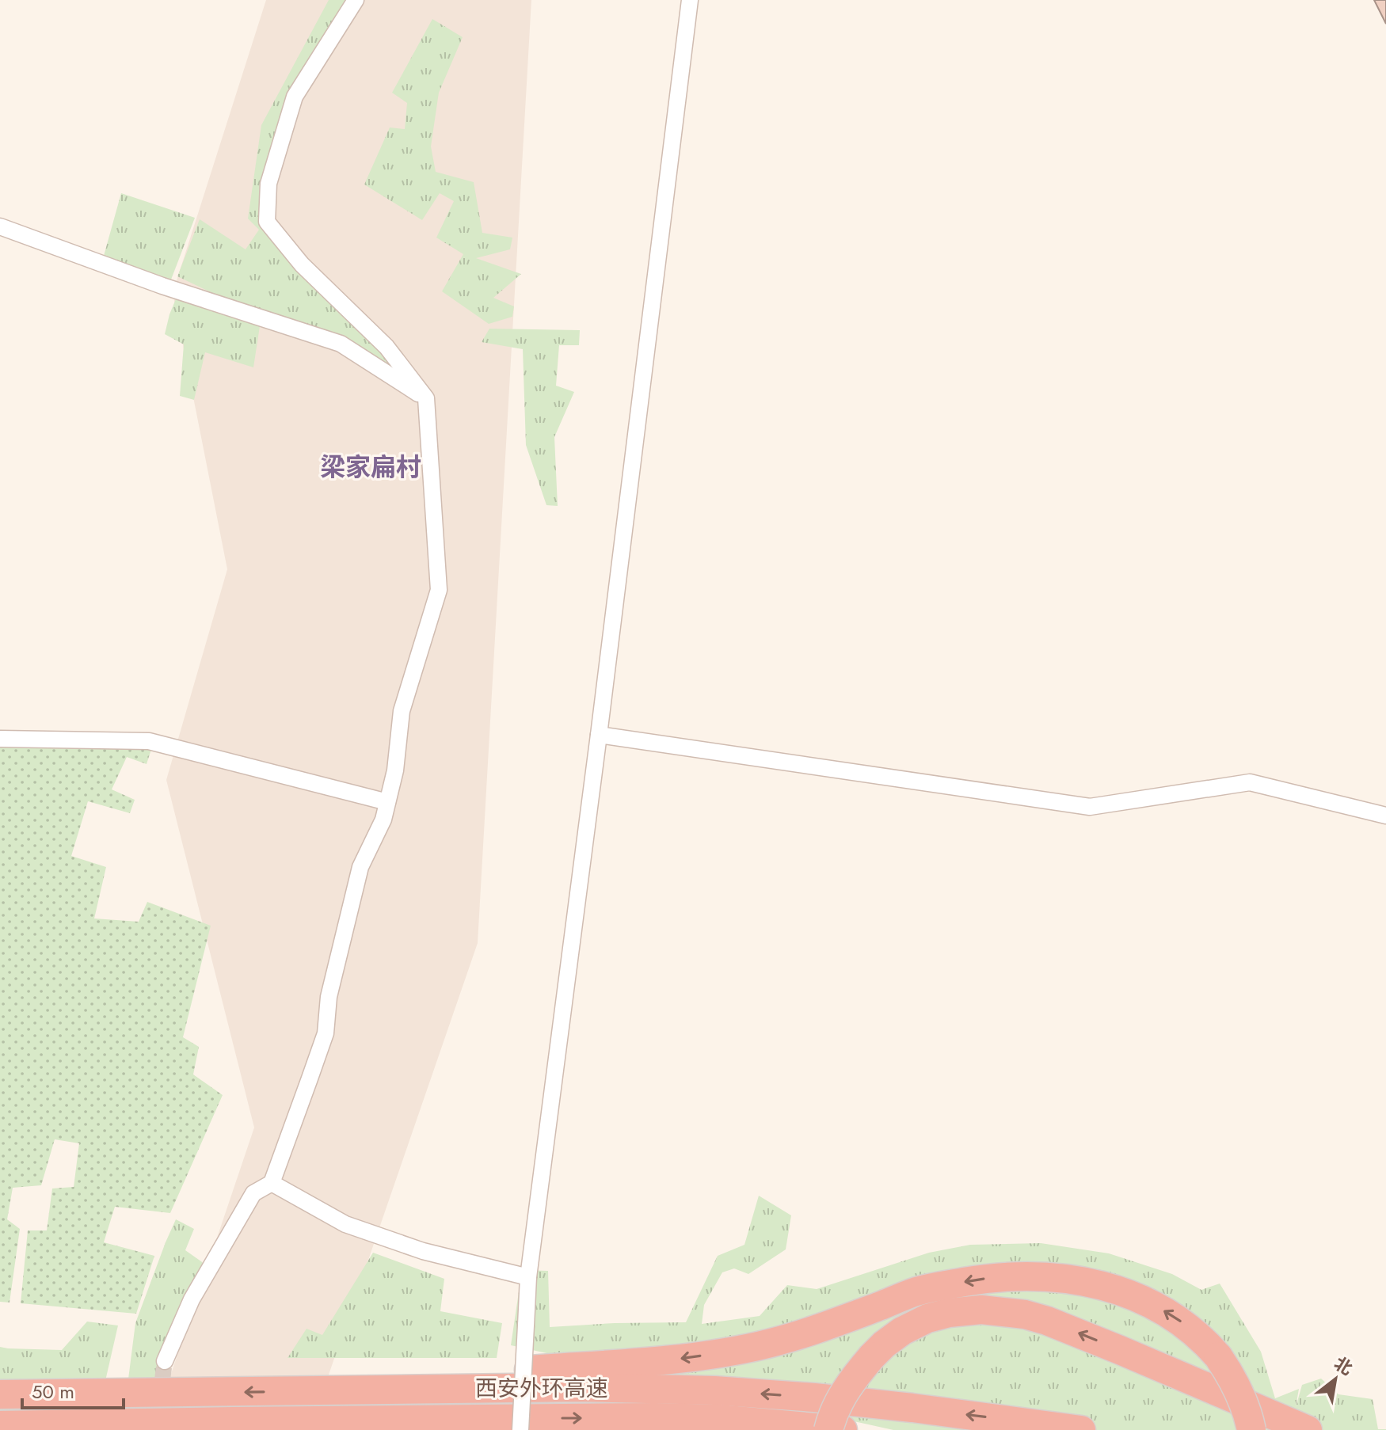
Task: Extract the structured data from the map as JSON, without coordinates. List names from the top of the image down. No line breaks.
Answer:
{"streets":{"highway":["西安外环高速"]},"districts":["梁家扁村"],"scale_bar":"50 m","north":"top right"}
